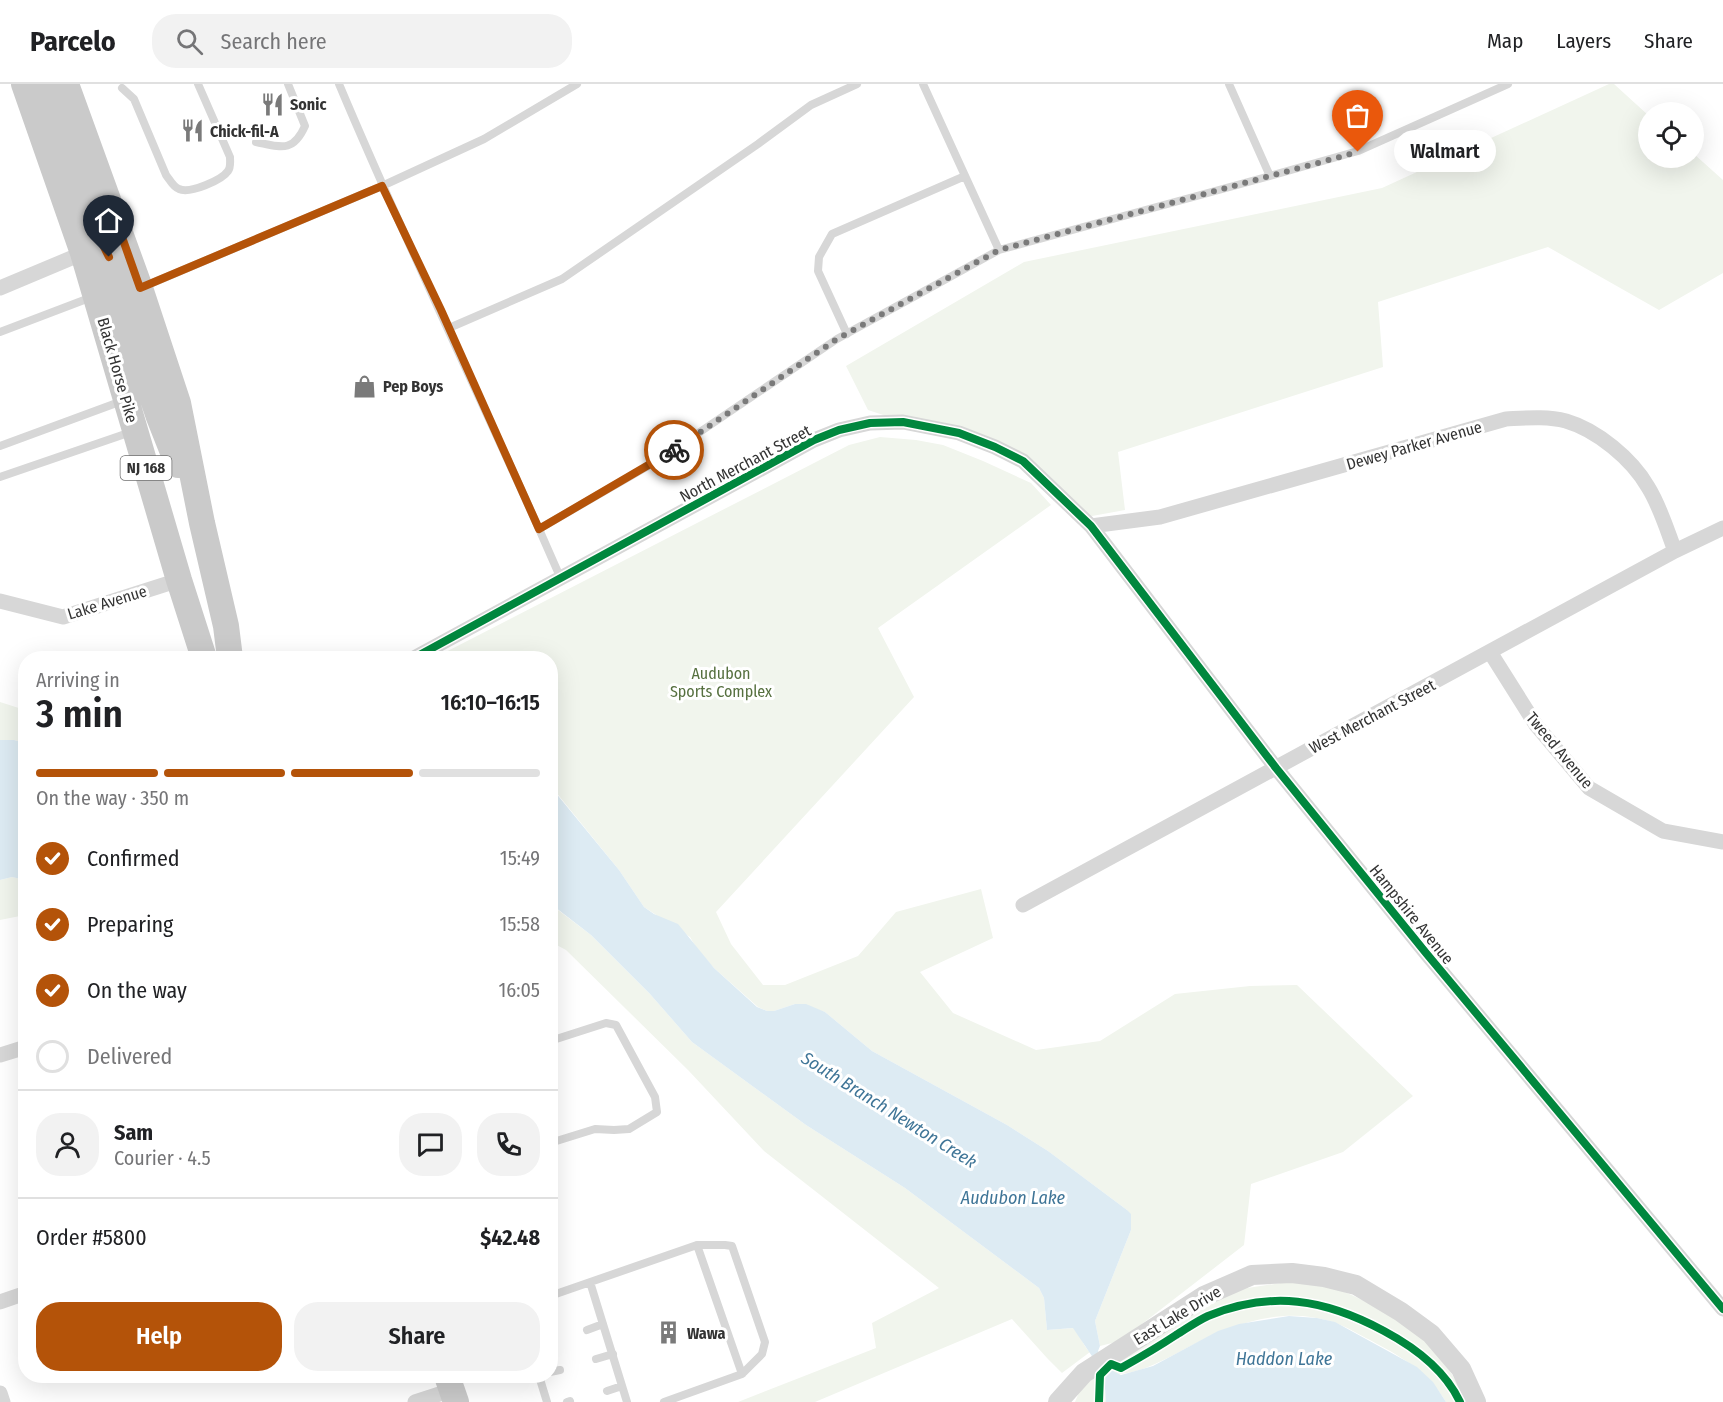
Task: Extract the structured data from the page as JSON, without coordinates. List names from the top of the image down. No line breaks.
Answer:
{"streets":{"main road":["Black Horse Pike","NJ 168"],"street":["Dewey Parker Avenue","North Merchant Street","Lake Avenue","West Merchant Street","Tweed Avenue","Hampshire Avenue","East Lake Drive"]},"crossings":[["Black Horse Pike","Lake Avenue"],["Dewey Parker Avenue","North Merchant Street"],["Dewey Parker Avenue","West Merchant Street"],["Dewey Parker Avenue","Hampshire Avenue"],["North Merchant Street","Hampshire Avenue"],["West Merchant Street","Tweed Avenue"],["West Merchant Street","Hampshire Avenue"]],"water":["South Branch Newton Creek","Audubon Lake","Haddon Lake"],"parks":["Audubon Sports Complex"],"places":{"restaurant":["Sonic","Chick-fil-A"],"other":["Walmart"],"shop":["Pep Boys"],"building":["Wawa"]},"page":{"header":"Parcelo","search":"Search here","nav":["Map","Layers","Share"],"bubble":"Walmart","heading":["3 min","Arriving in","16:10–16:15"],"panel":["Sam","Courier · 4.5","Order #5800","$42.48"],"bar":"On the way · 350 m","list":[["Confirmed","15:49"],["Preparing","15:58"],["On the way","16:05"],"Delivered"],"buttons":["Help","Share"]}}
